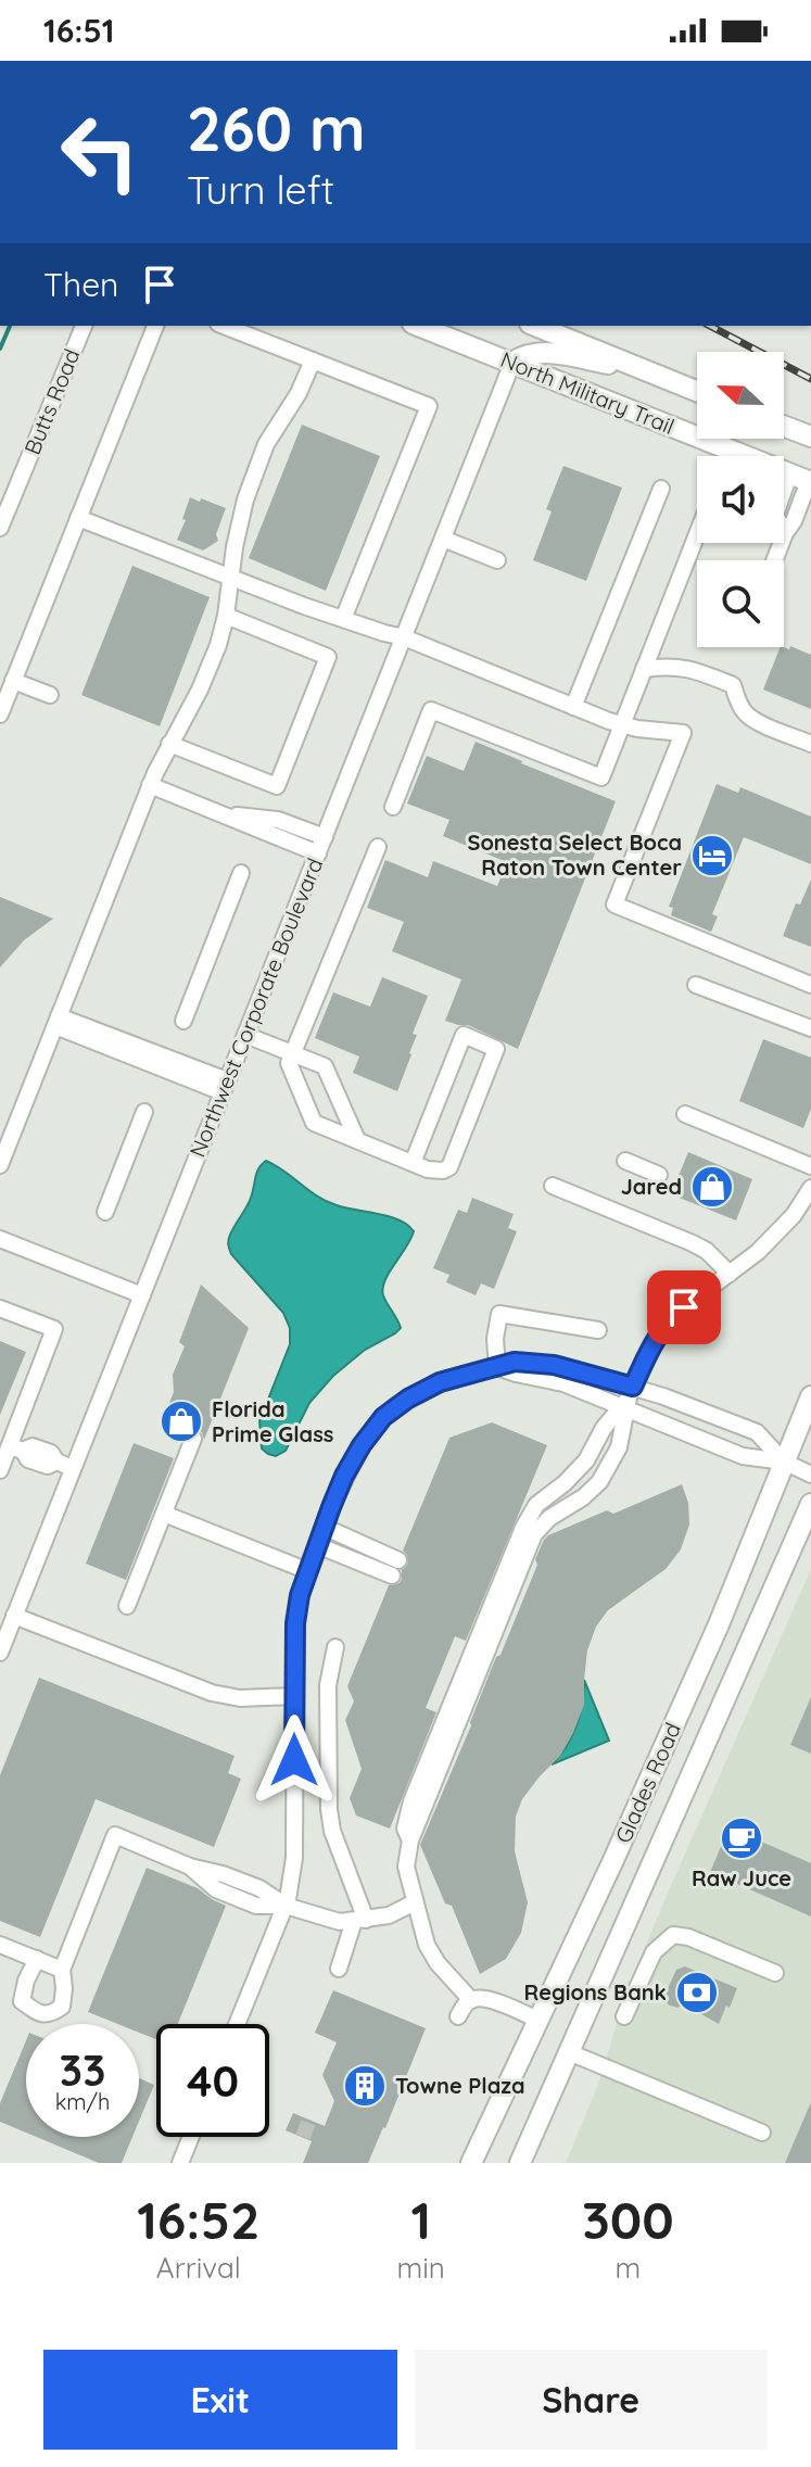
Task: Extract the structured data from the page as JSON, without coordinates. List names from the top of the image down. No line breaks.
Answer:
{"streets":{"main road":["North Military Trail","Glades Road"],"street":["Butts Road","Northwest Corporate Boulevard"]},"crossings":[["North Military Trail","Northwest Corporate Boulevard"]],"places":{"hotel":["Sonesta Select Boca Raton Town Center"],"shop":["Jared","Florida Prime Glass"],"cafe":["Raw Juce"],"bank":["Regions Bank"],"building":["Towne Plaza"]},"north":"left","page":{"status":"16:51","turn":["260 m","Turn left"],"then":"Then","speed":"33 km/h","limit":"40","eta":["16:52","Arrival","1","min","300","m"],"buttons":["Exit","Share"]}}
